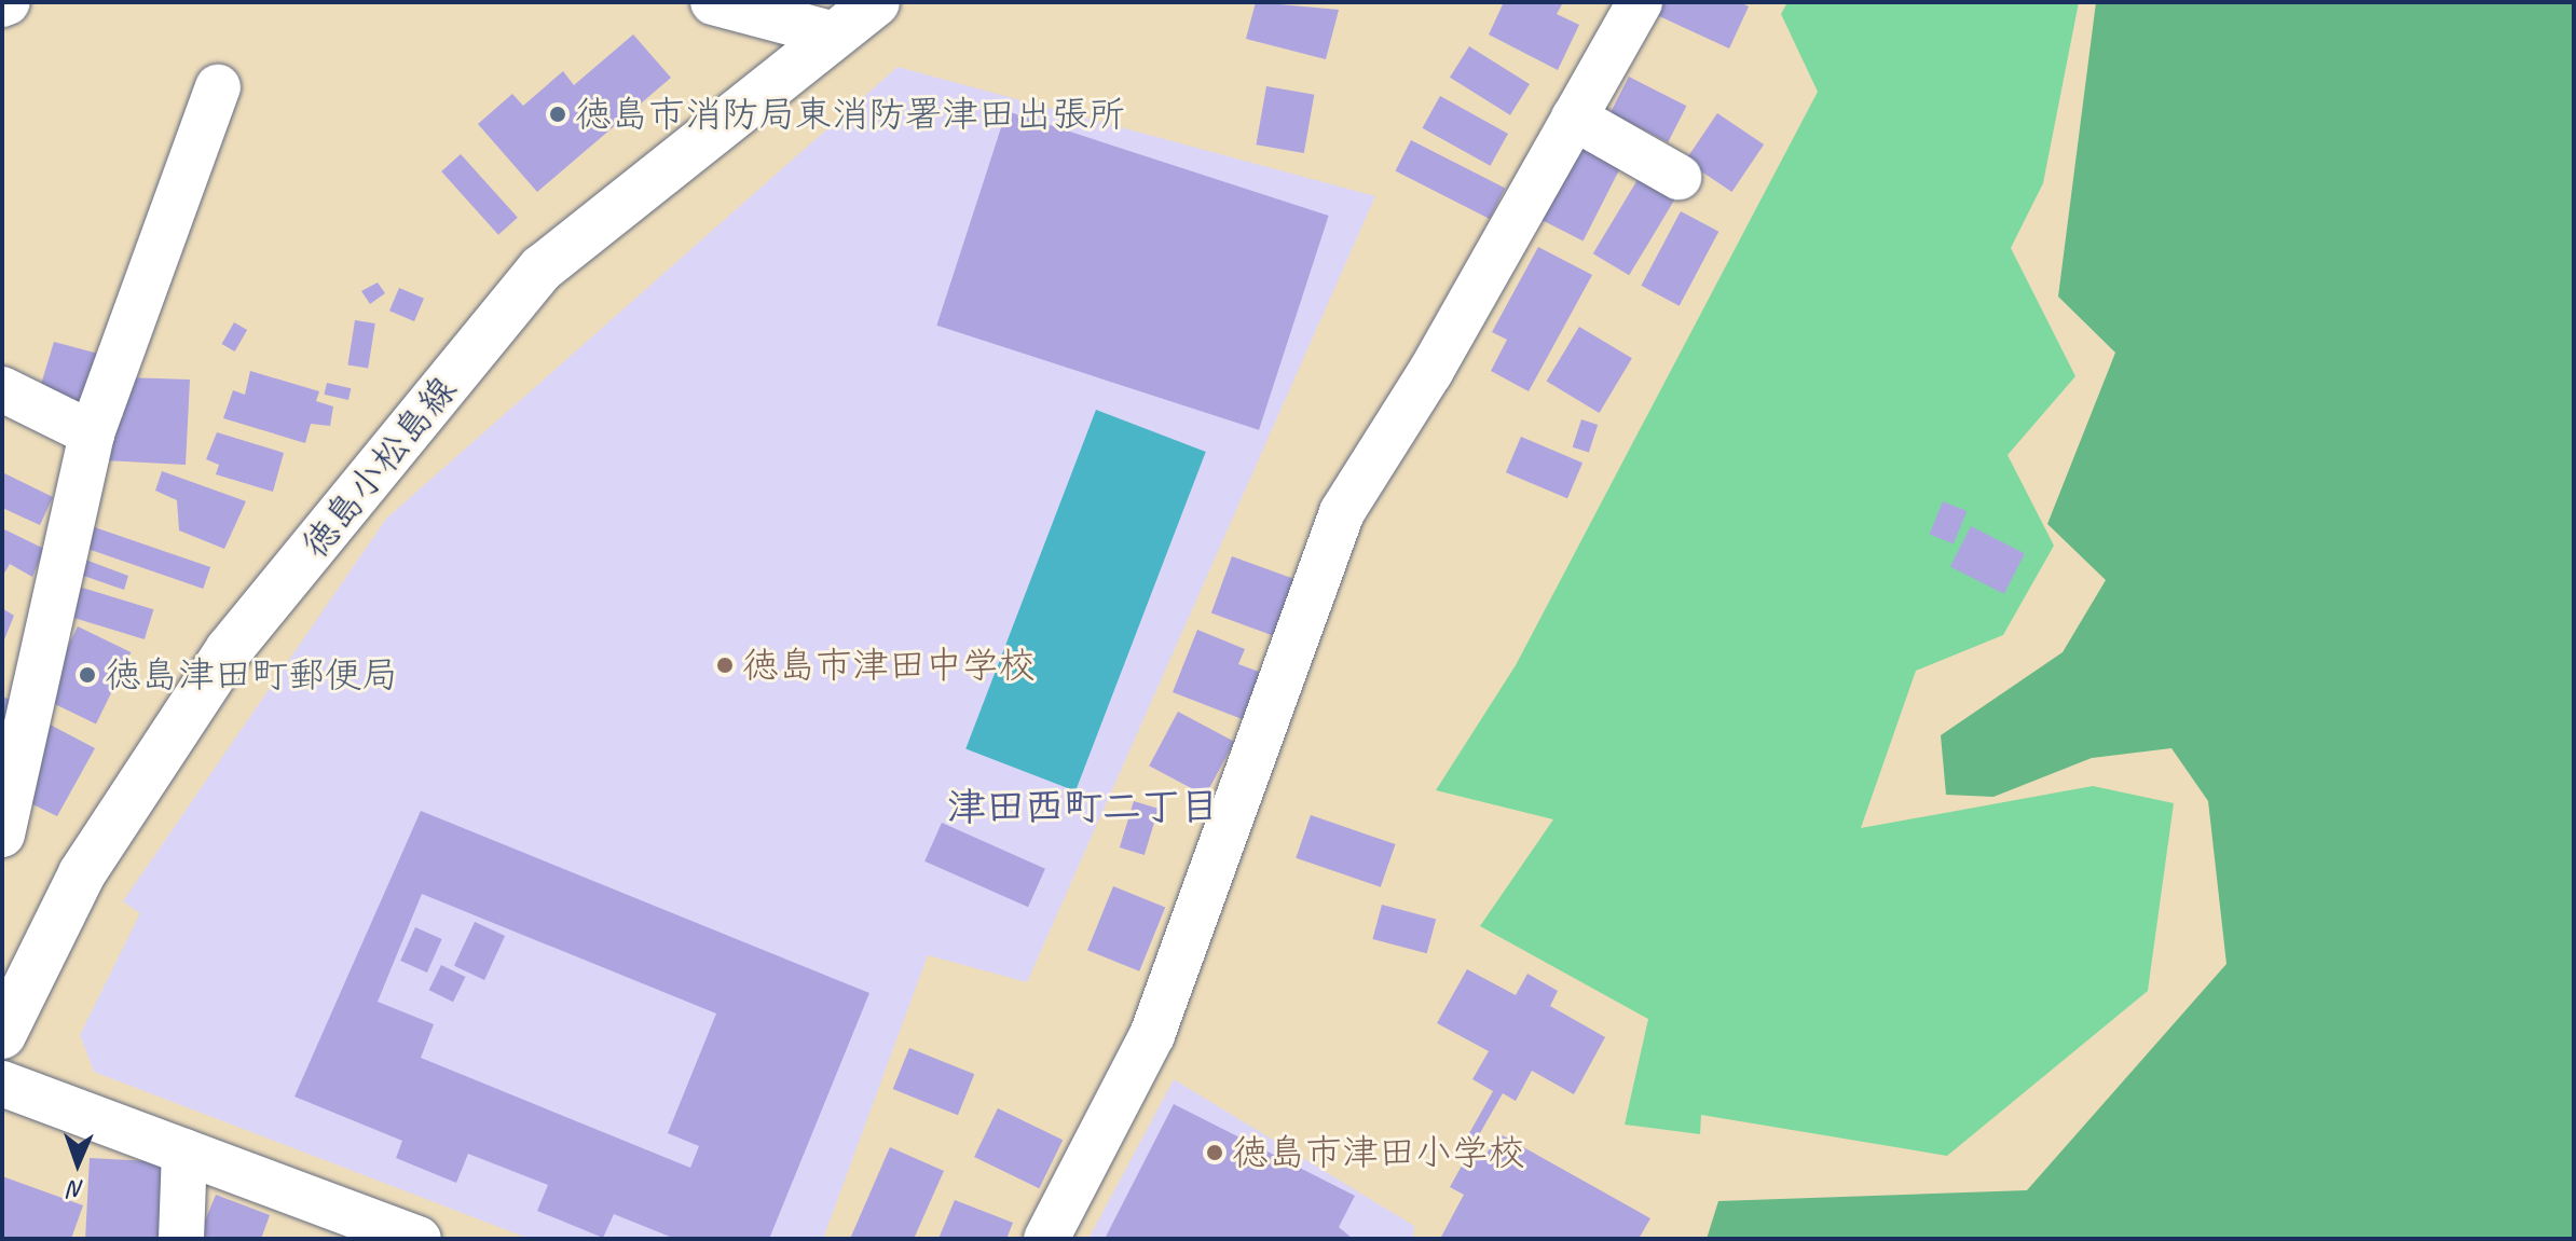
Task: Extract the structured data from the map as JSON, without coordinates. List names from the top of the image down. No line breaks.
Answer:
{"streets":{"main road":["徳島小松島線"]},"districts":["津田西町二丁目"],"places":["徳島市消防局東消防署津田出張所","徳島市津田中学校","徳島津田町郵便局","徳島市津田小学校"],"north":"bottom"}
